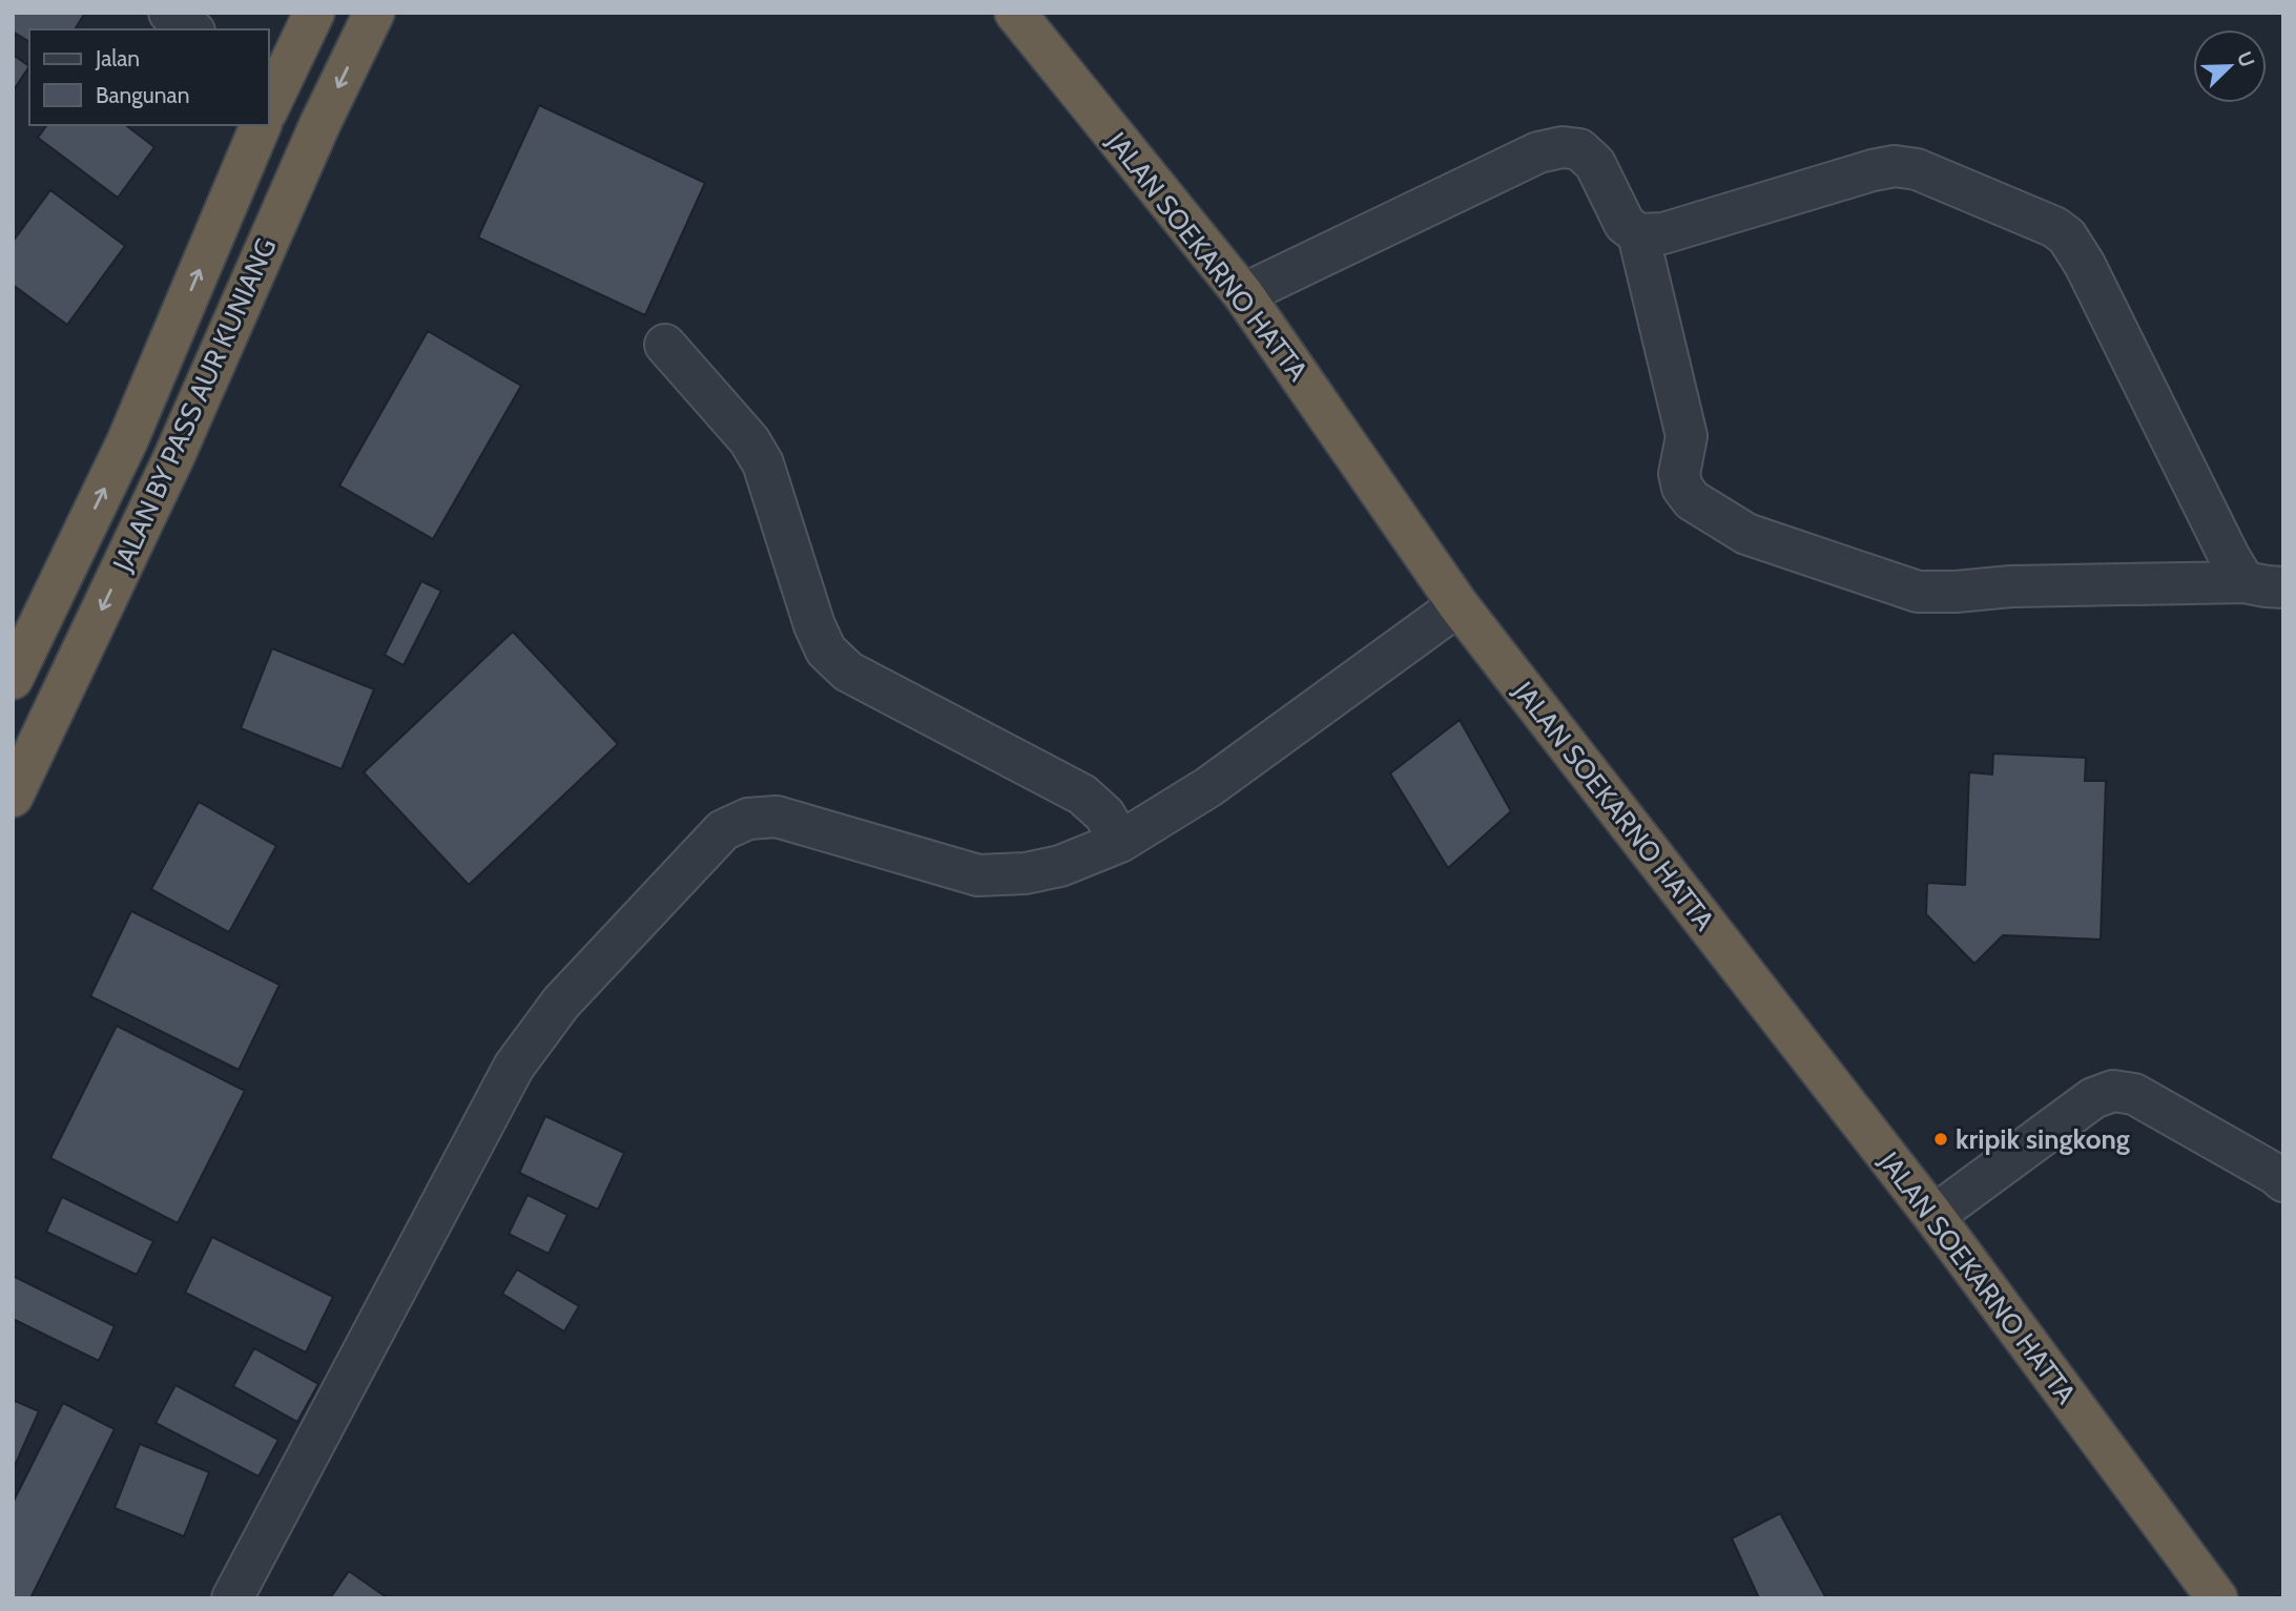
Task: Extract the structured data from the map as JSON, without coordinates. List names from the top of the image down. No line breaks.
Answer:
{"streets":{"highway":["JALAN SOEKARNO HATTA","JALAN BY PASS AUR KUNIANG"]},"places":["kripik singkong"],"legend":["Jalan","Bangunan"],"north":"top right"}
